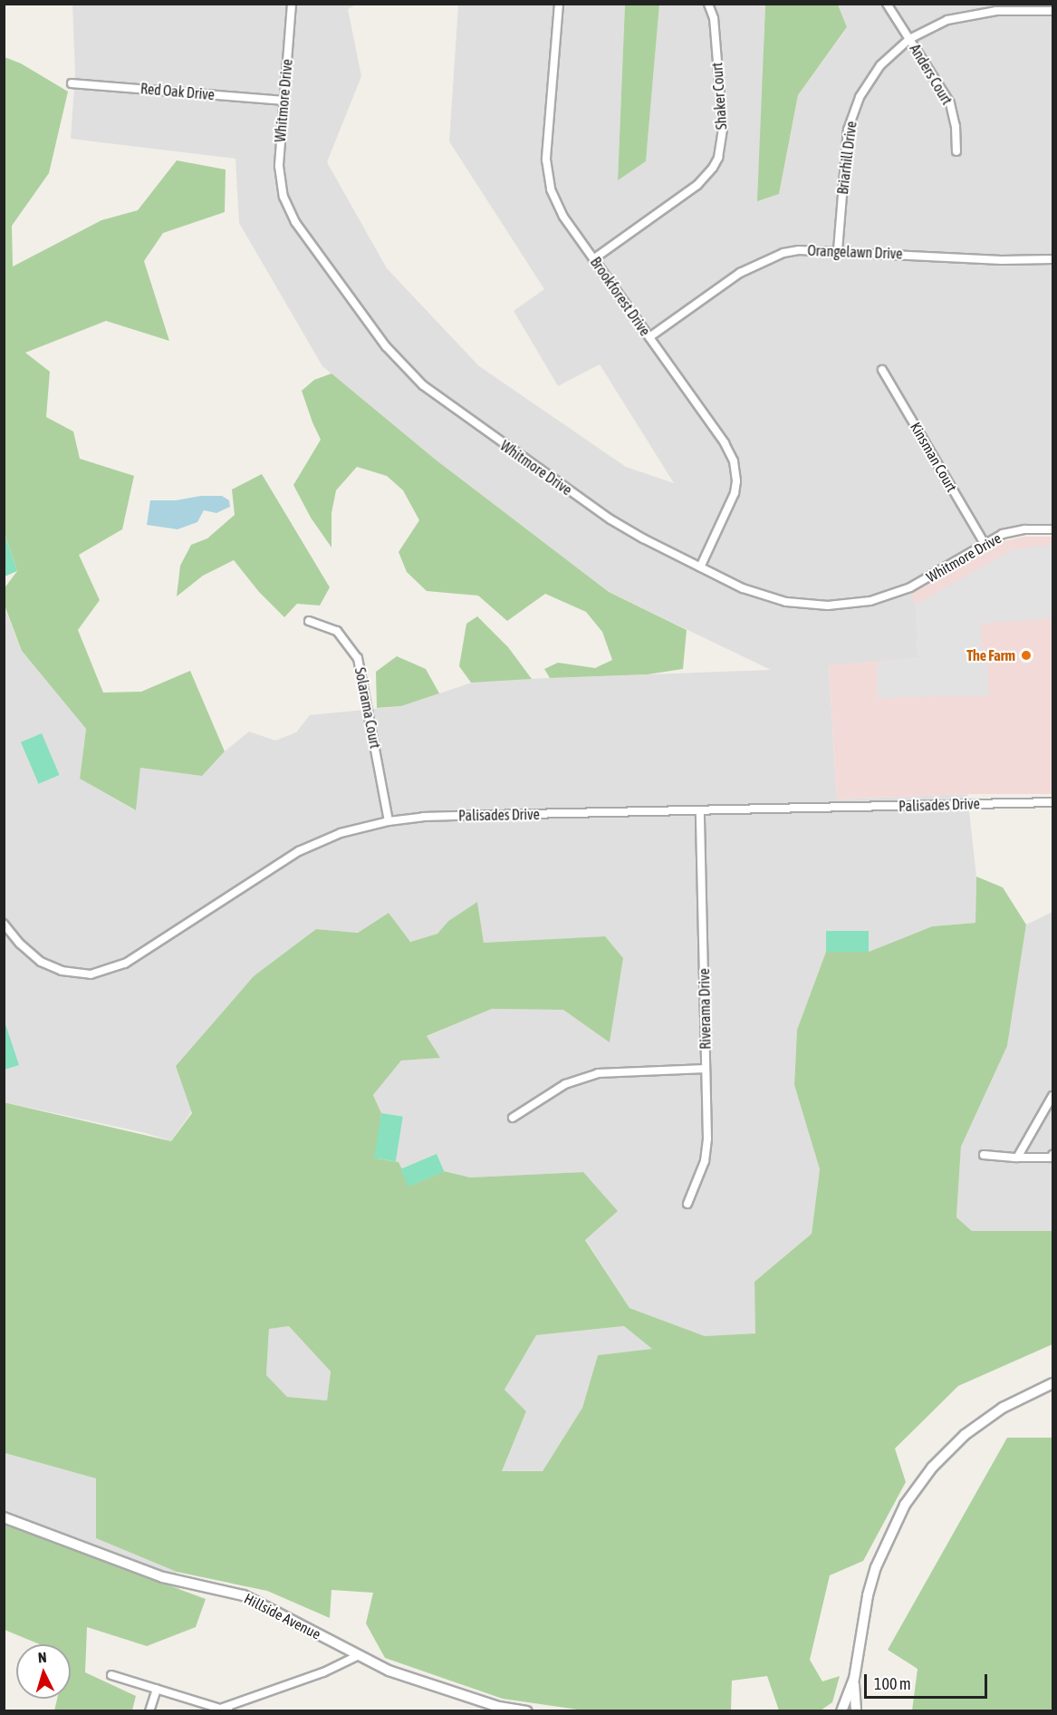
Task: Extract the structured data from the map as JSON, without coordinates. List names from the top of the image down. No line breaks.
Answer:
{"streets":{"street":["Anders Court","Red Oak Drive","Shaker Court","Whitmore Drive","Briarhill Drive","Orangelawn Drive","Brookforest Drive","Kinsman Court","Solarama Court","Palisades Drive","Riverama Drive","Hillside Avenue"]},"crossings":[["Anders Court","Briarhill Drive"],["Red Oak Drive","Whitmore Drive"],["Shaker Court","Brookforest Drive"],["Whitmore Drive","Brookforest Drive"],["Whitmore Drive","Kinsman Court"],["Briarhill Drive","Orangelawn Drive"],["Orangelawn Drive","Brookforest Drive"],["Solarama Court","Palisades Drive"],["Palisades Drive","Riverama Drive"]],"places":["The Farm"],"scale_bar":"100 m","north":"top"}
